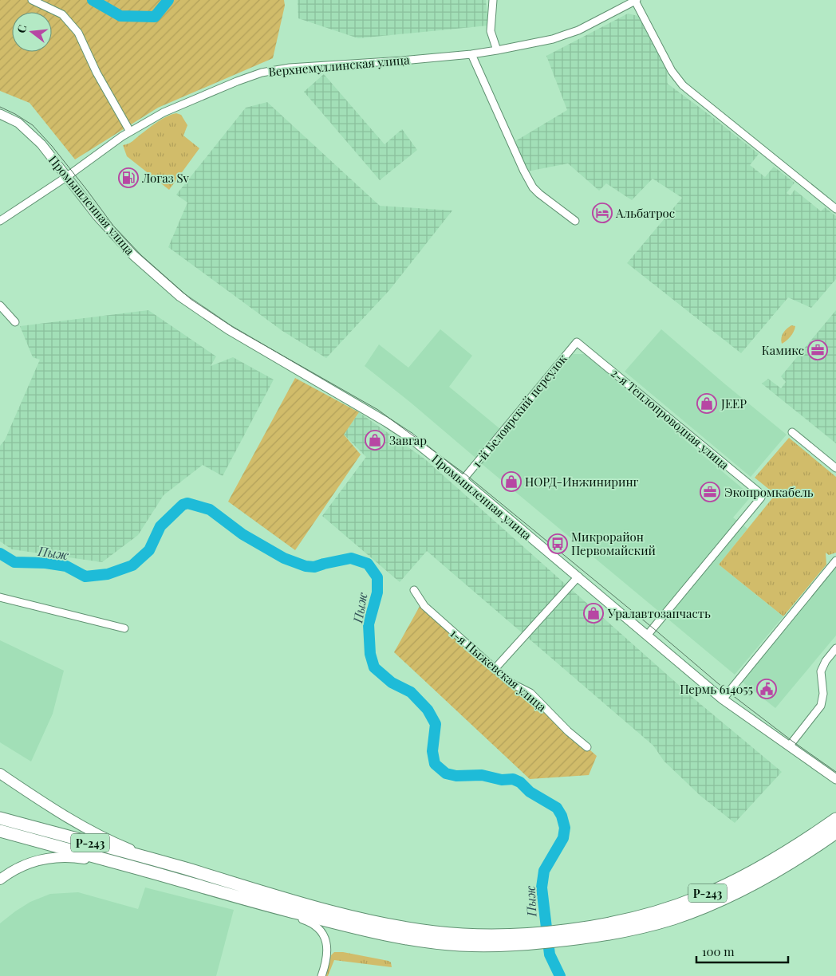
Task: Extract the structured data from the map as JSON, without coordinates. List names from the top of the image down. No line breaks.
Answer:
{"streets":{"highway":["Р-243"],"street":["Верхнемуллинская улица","Промышленная улица","1-й Белоярский переулок","2-я Теплопроводная улица","1-я Пыжевская улица"]},"crossings":[["Верхнемуллинская улица","Промышленная улица"],["Промышленная улица","1-й Белоярский переулок"],["Промышленная улица","2-я Теплопроводная улица"],["1-й Белоярский переулок","2-я Теплопроводная улица"]],"water":["Пыж"],"places":{"fuel station":["Логаз Sv"],"hotel":["Альбатрос"],"office":["Камикс","Экопромкабель"],"shop":["JEEP","Завгар","НОРД-Инжиниринг","Уралавтозапчасть"],"bus stop":["Микрорайон Первомайский"],"public building":["Пермь 614055"]},"scale_bar":"100 m","north":"left"}
